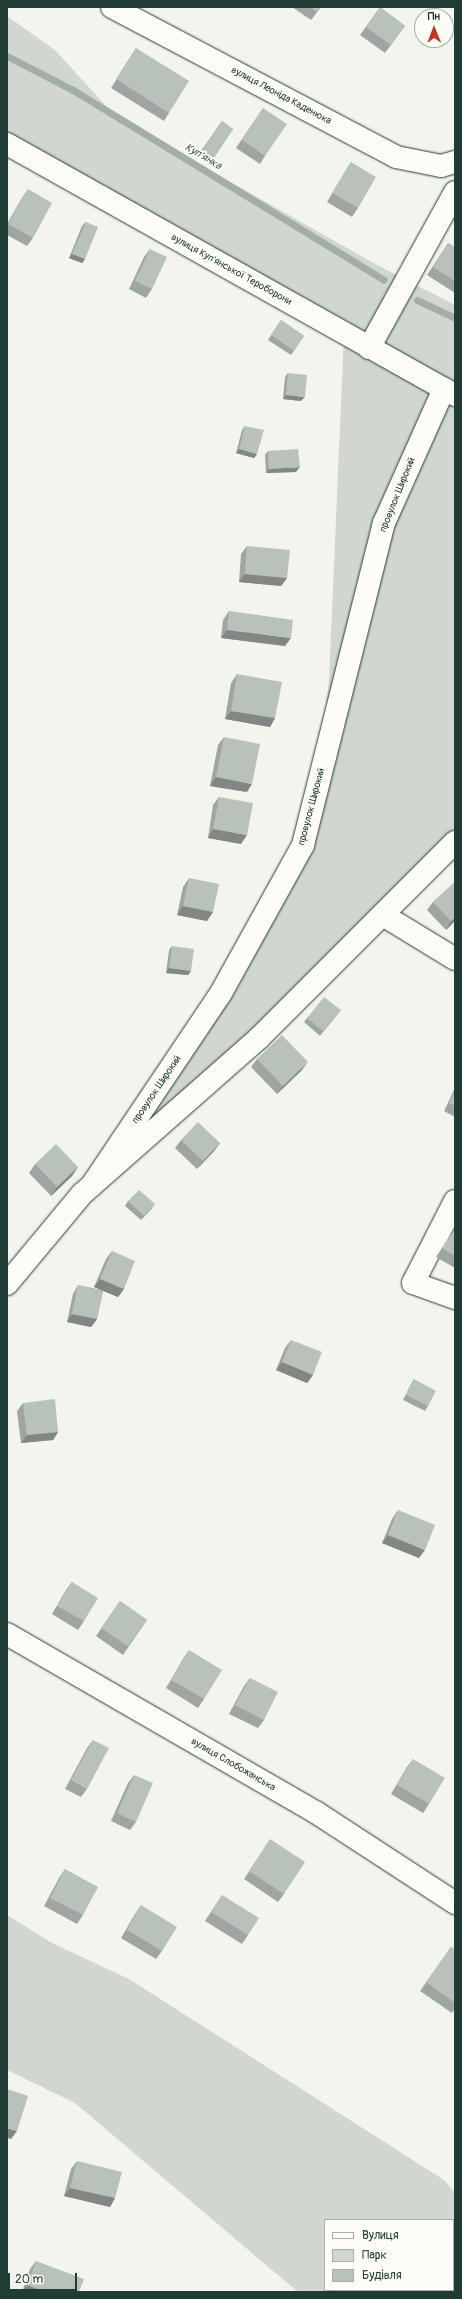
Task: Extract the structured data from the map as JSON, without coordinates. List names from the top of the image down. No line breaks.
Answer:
{"streets":{"street":["вулиця Леоніда Каденюка","вулиця Куп'янської Тероборони","провулок Широкий","вулиця Слобожанська"]},"crossings":[["вулиця Куп'янської Тероборони","провулок Широкий"]],"water":["Куп'янка"],"legend":["Вулиця","Парк","Будівля"],"scale_bar":"20 m","north":"top"}
